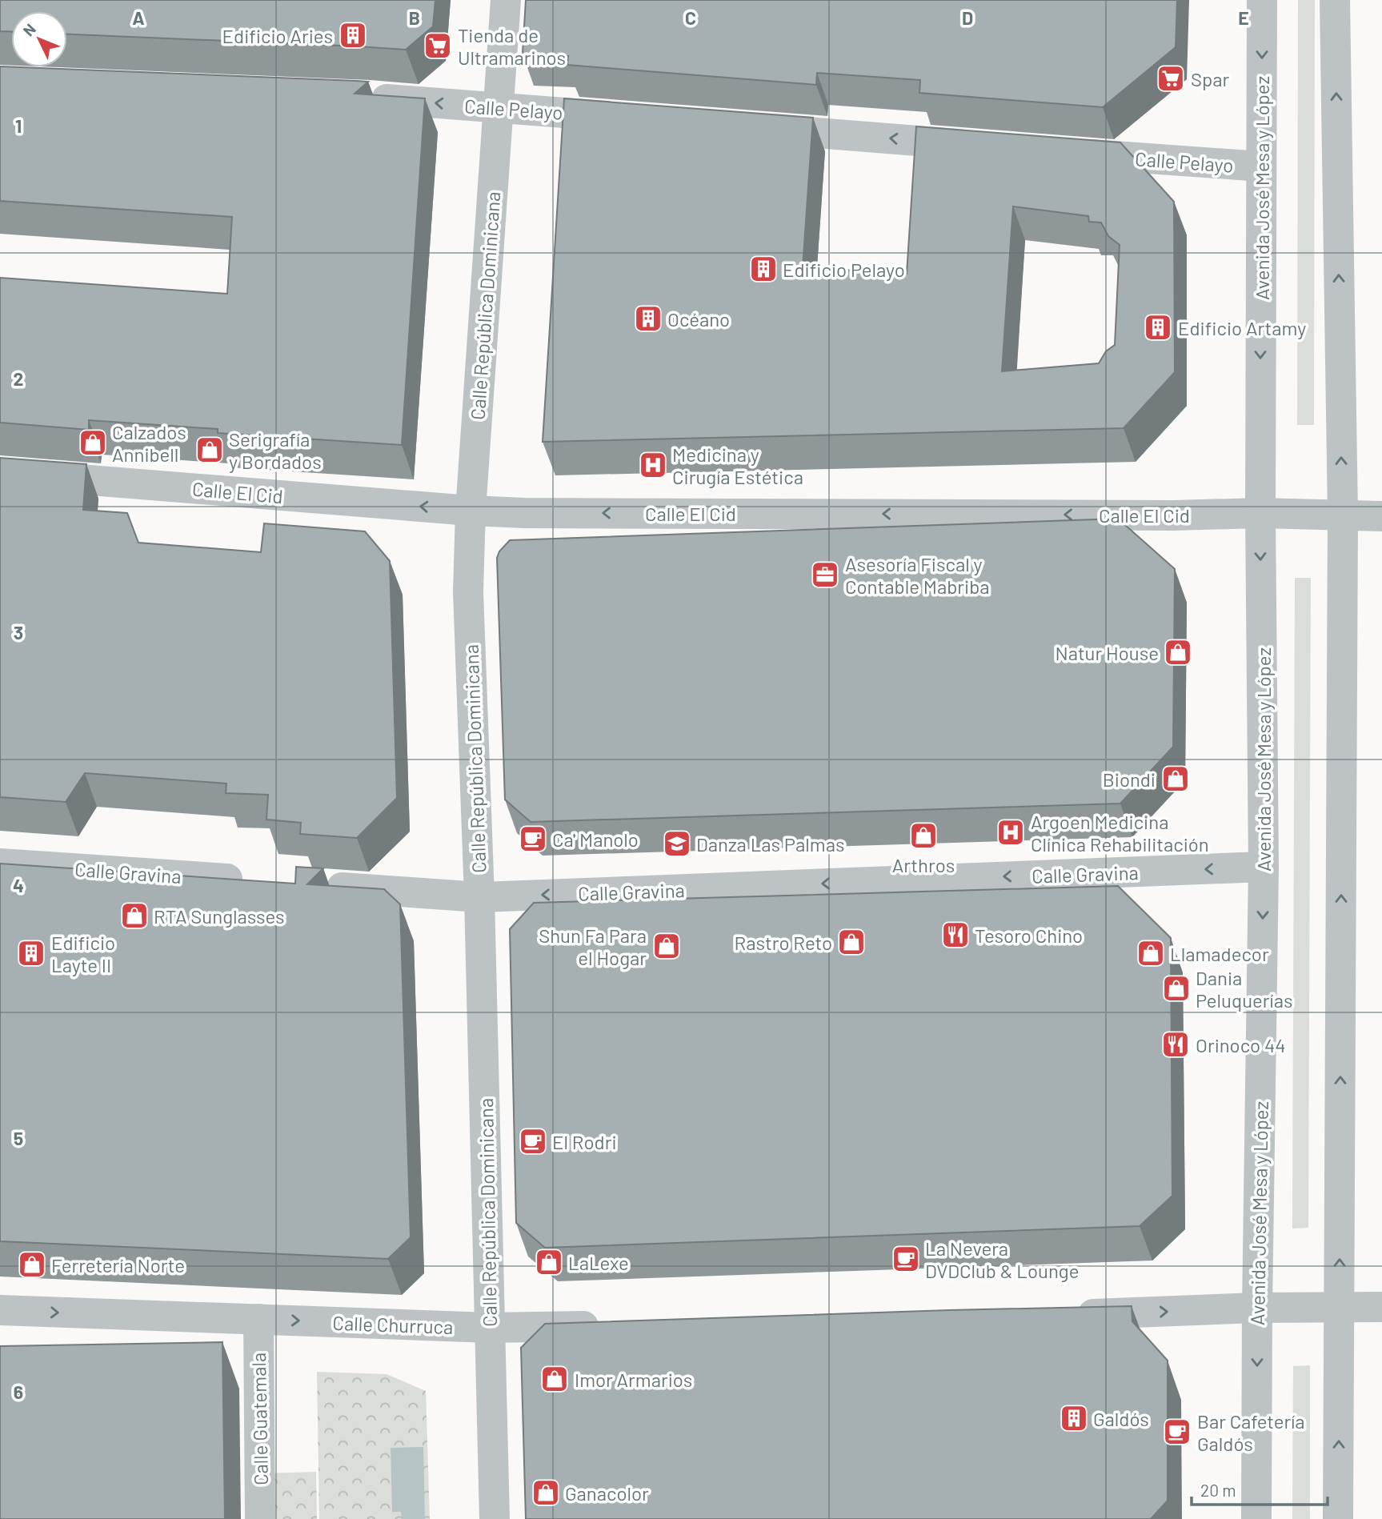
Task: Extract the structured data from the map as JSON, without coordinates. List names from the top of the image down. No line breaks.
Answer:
{"streets":{"street":["Calle Pelayo","Avenida José Mesa y López","Calle República Dominicana","Calle El Cid","Calle Gravina","Calle Churruca","Calle Guatemala"]},"crossings":[["Calle Pelayo","Avenida José Mesa y López"],["Calle Pelayo","Calle República Dominicana"],["Avenida José Mesa y López","Calle El Cid"],["Avenida José Mesa y López","Calle Gravina"],["Calle República Dominicana","Calle El Cid"],["Calle República Dominicana","Calle Gravina"],["Calle República Dominicana","Calle Churruca"],["Calle Churruca","Calle Guatemala"]],"one_way":["Calle El Cid","Calle Gravina","Calle Churruca"],"places":{"building":["Edificio Aries","Edificio Pelayo","Océano","Edificio Artamy","Edificio Layte II","Galdós"],"supermarket":["Tienda de Ultramarinos","Spar"],"shop":["Calzados Annibell","Serigrafía y Bordados","Natur House","Biondi","Arthros","RTA Sunglasses","Rastro Reto","Shun Fa Para el Hogar","Llamadecor","Dania Peluquerías","LaLexe","Ferretería Norte","Imor Armarios","Ganacolor"],"hospital":["Medicina y Cirugía Estética","Argoen Medicina Clínica Rehabilitación"],"office":["Asesoría Fiscal y Contable Mabriba"],"cafe":["Ca' Manolo","El Rodri","La Nevera DVDClub & Lounge","Bar Cafetería Galdós"],"school or university":["Danza Las Palmas"],"restaurant":["Tesoro Chino","Orinoco 44"]},"scale_bar":"20 m","north":"top left","grid":{"columns":["A","B","C","D","E"],"rows":["1","2","3","4","5","6"]}}
